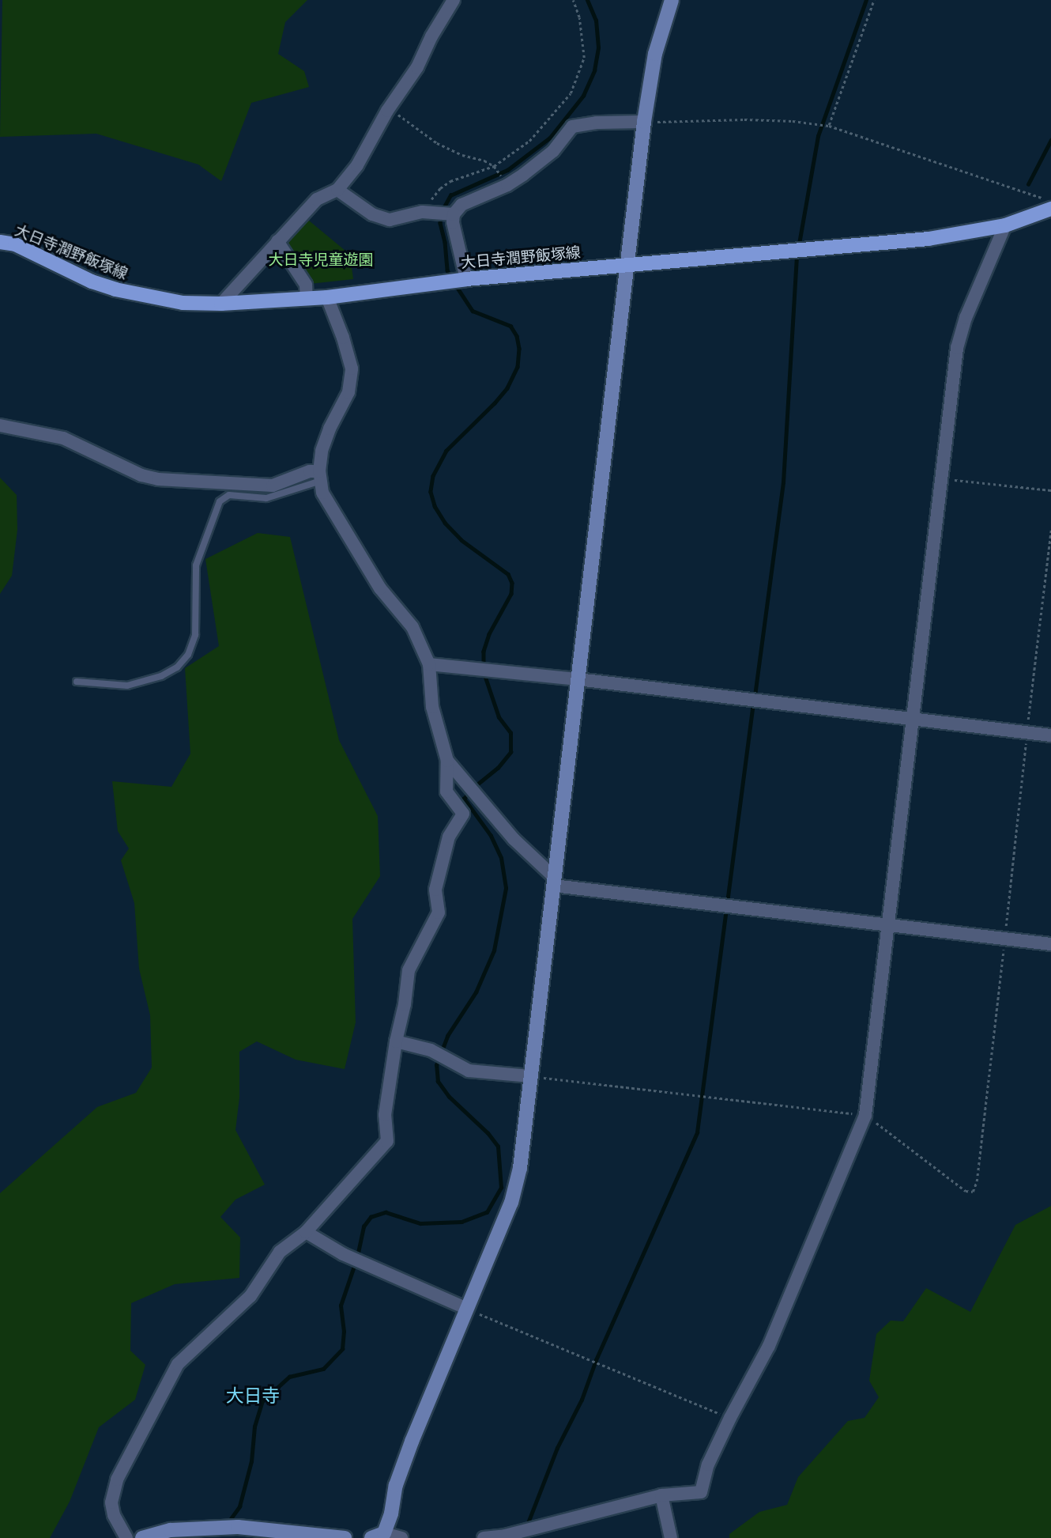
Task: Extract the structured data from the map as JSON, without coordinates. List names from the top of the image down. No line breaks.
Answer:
{"streets":{"main road":["大日寺潤野飯塚線"]},"districts":["大日寺"],"parks":["大日寺児童遊園"]}
